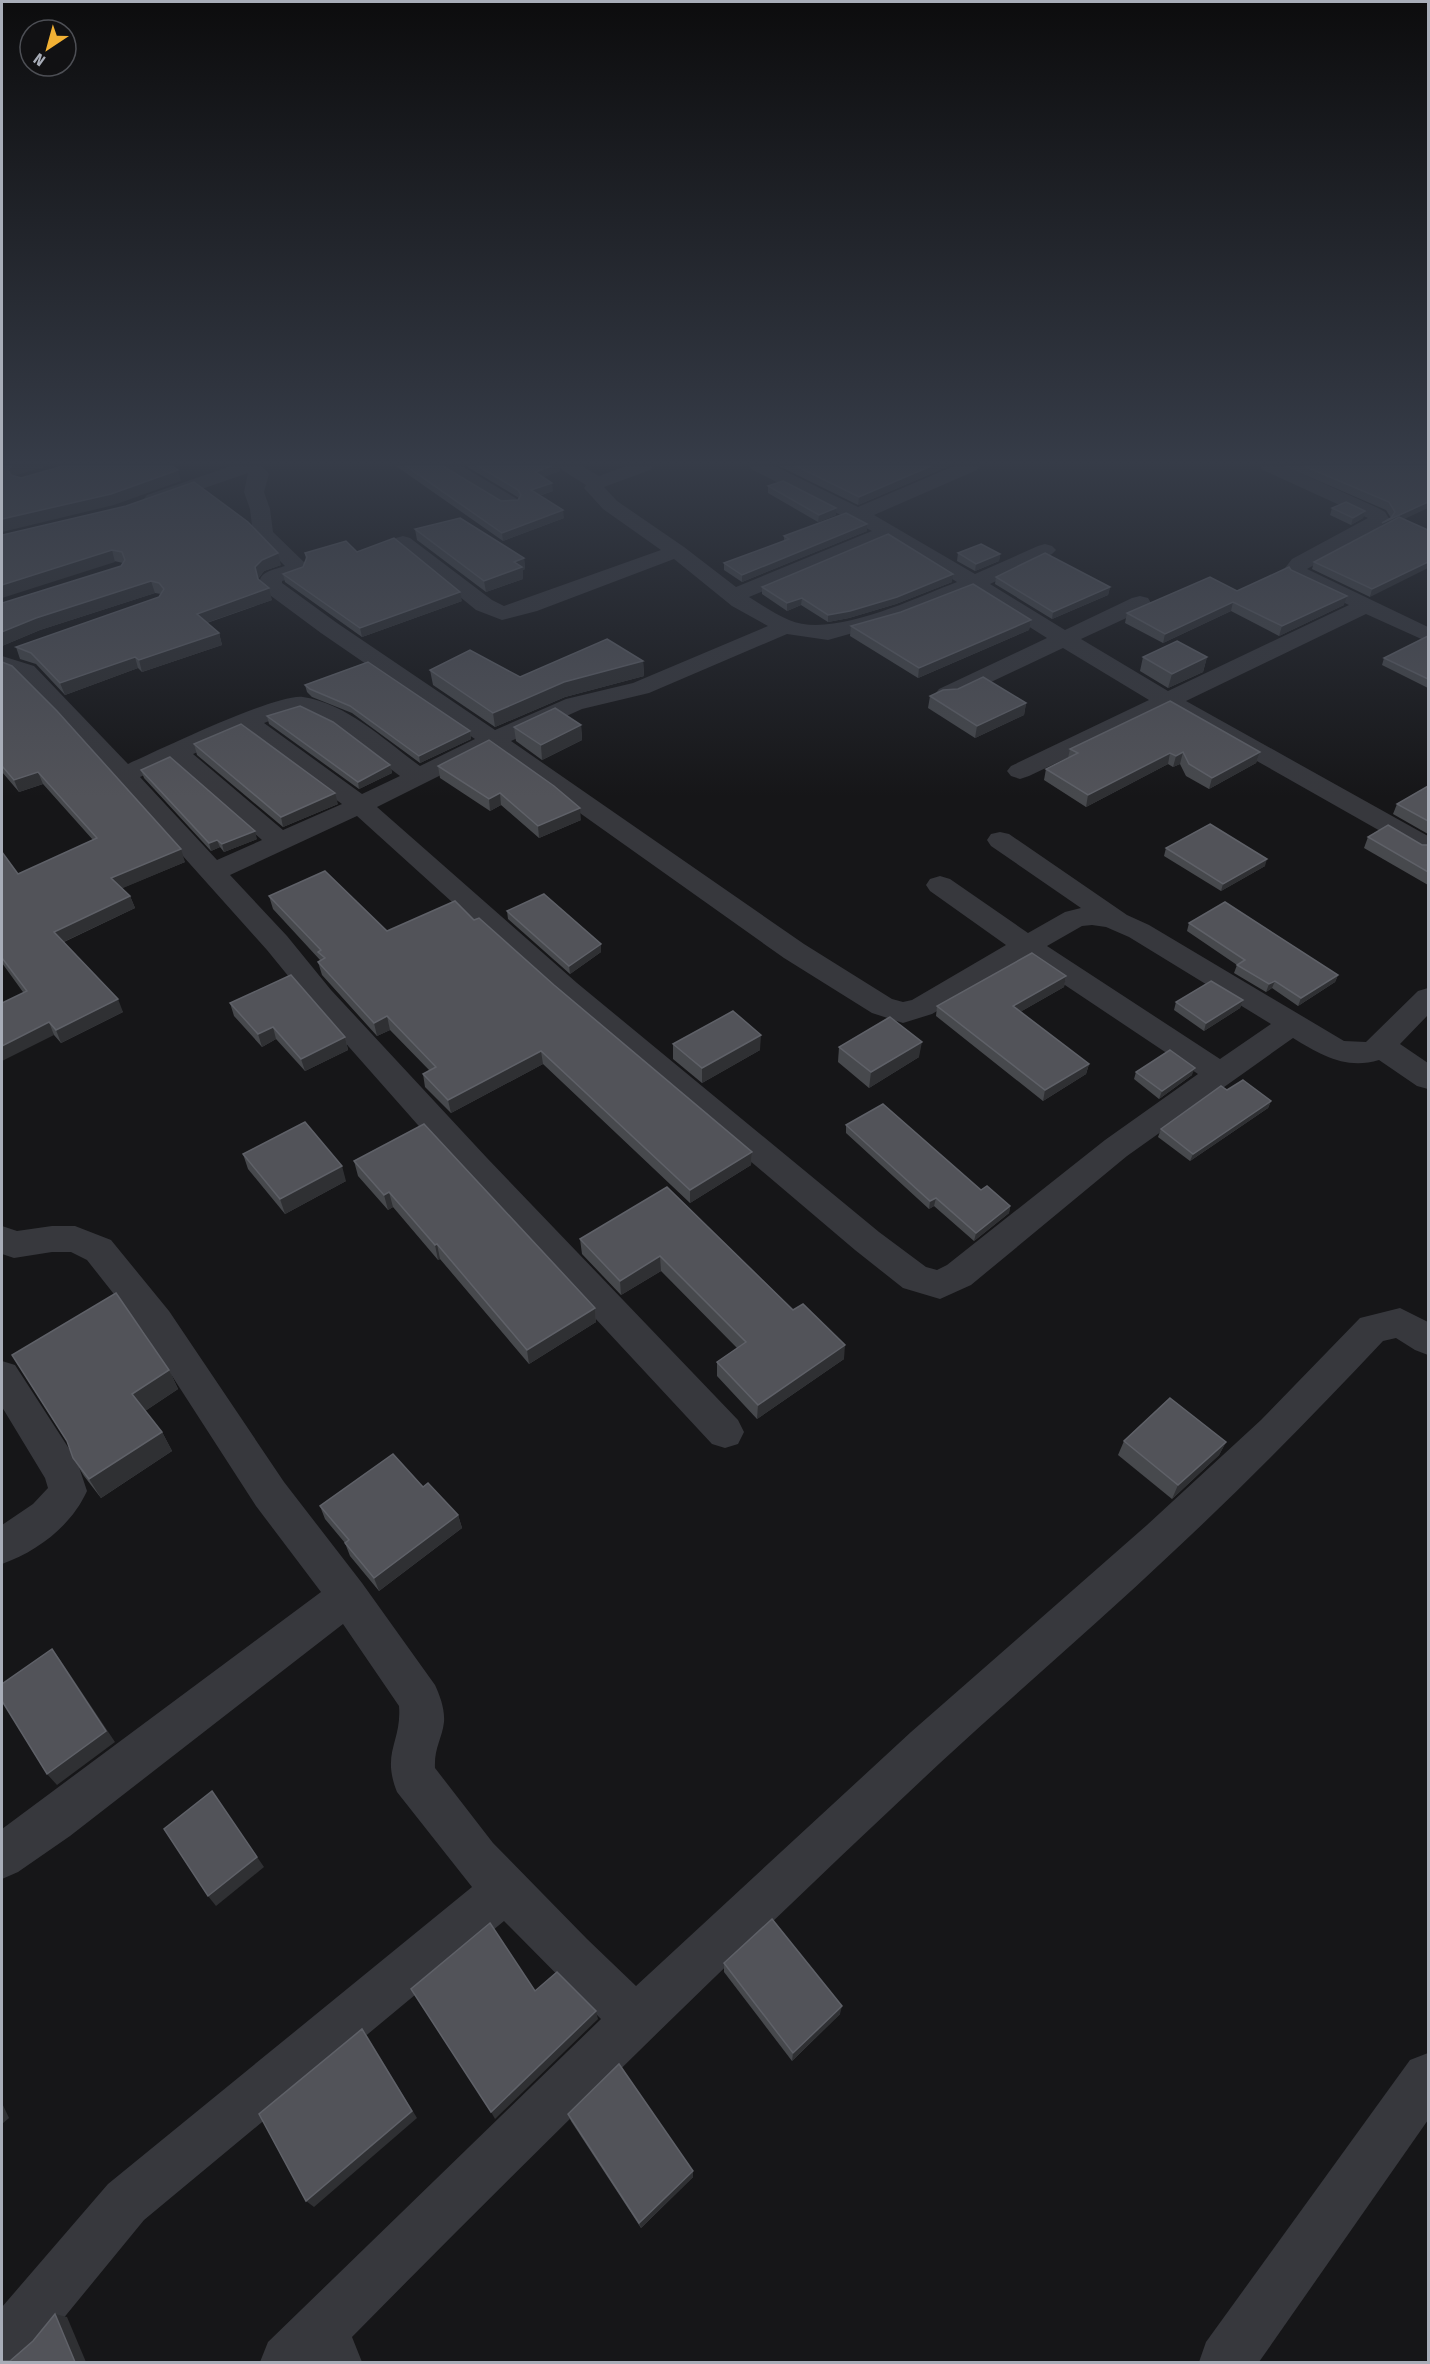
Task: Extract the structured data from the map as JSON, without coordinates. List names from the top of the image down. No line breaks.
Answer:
{"north":"bottom left"}
